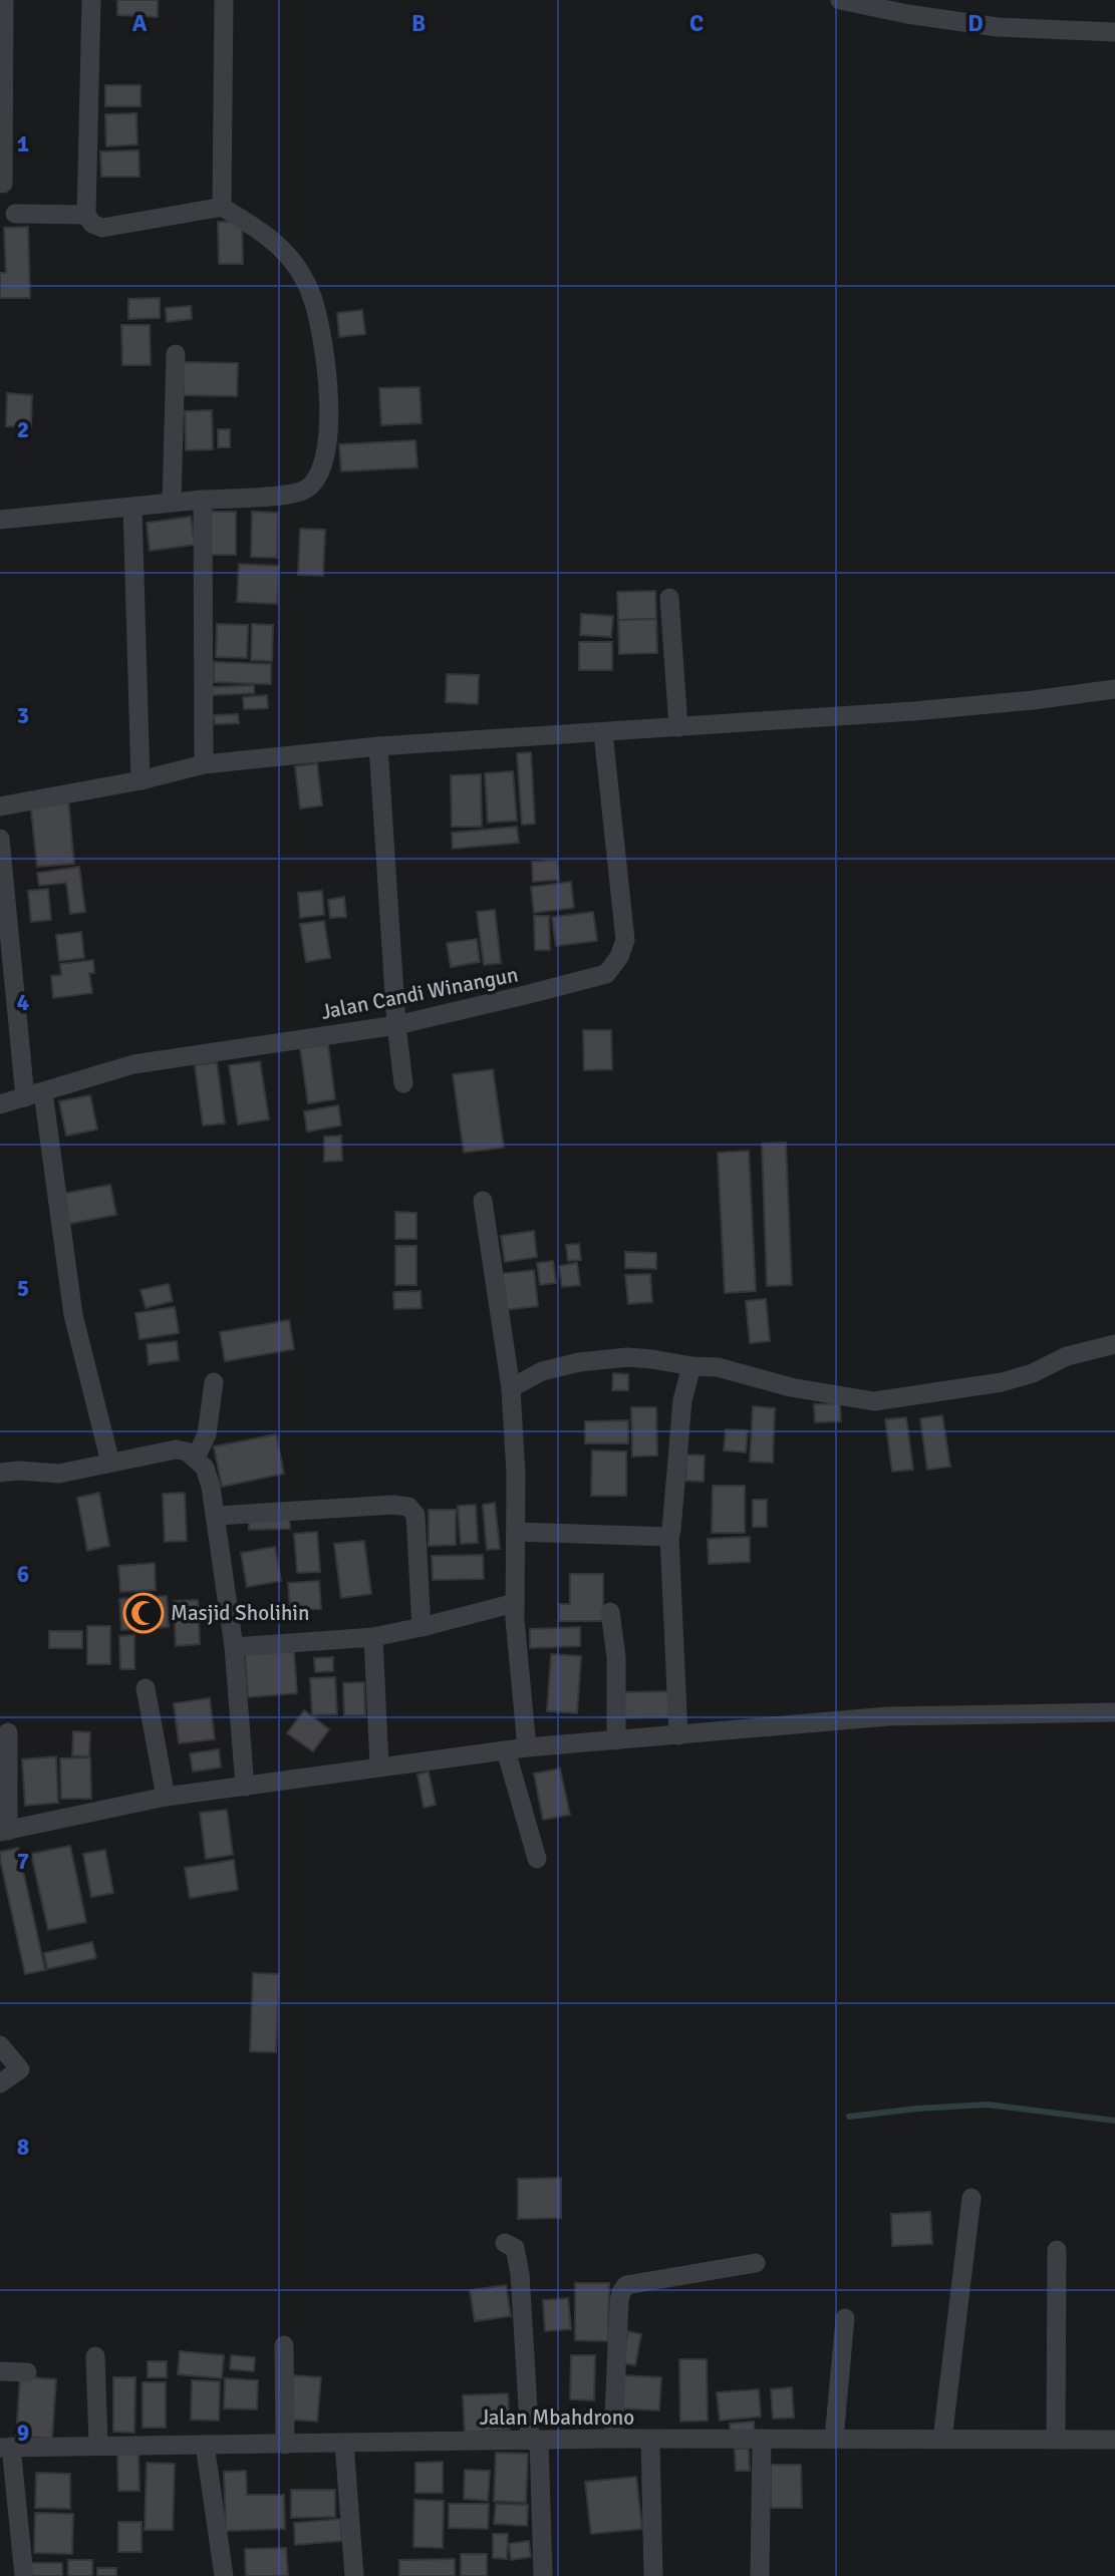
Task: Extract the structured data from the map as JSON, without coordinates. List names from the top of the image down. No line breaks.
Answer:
{"streets":{"street":["Jalan Candi Winangun","Jalan Mbahdrono"]},"places":{"mosque":["Masjid Sholihin"]},"grid":{"columns":["A","B","C","D"],"rows":["1","2","3","4","5","6","7","8","9"]}}
